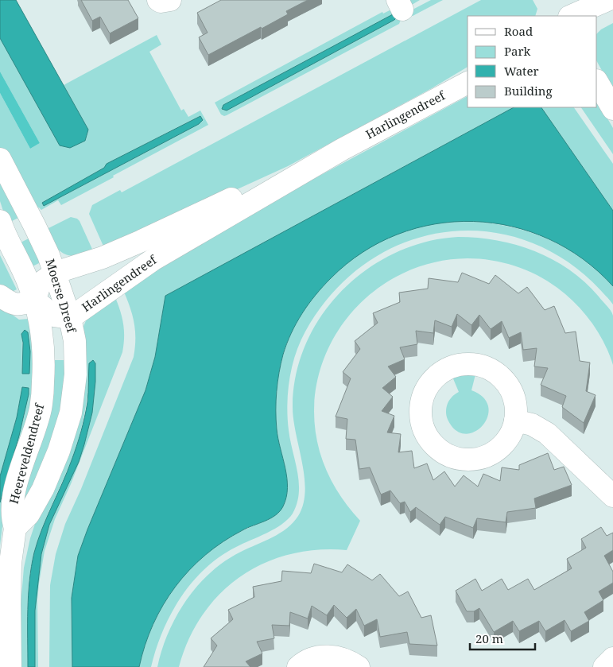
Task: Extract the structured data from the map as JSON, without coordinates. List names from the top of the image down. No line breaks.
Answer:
{"streets":{"street":["Harlingendreef","Moerse Dreef","Heereveldendreef"]},"crossings":[["Harlingendreef","Moerse Dreef"],["Harlingendreef","Heereveldendreef"],["Moerse Dreef","Heereveldendreef"]],"legend":["Road","Park","Water","Building"],"scale_bar":"20 m"}
